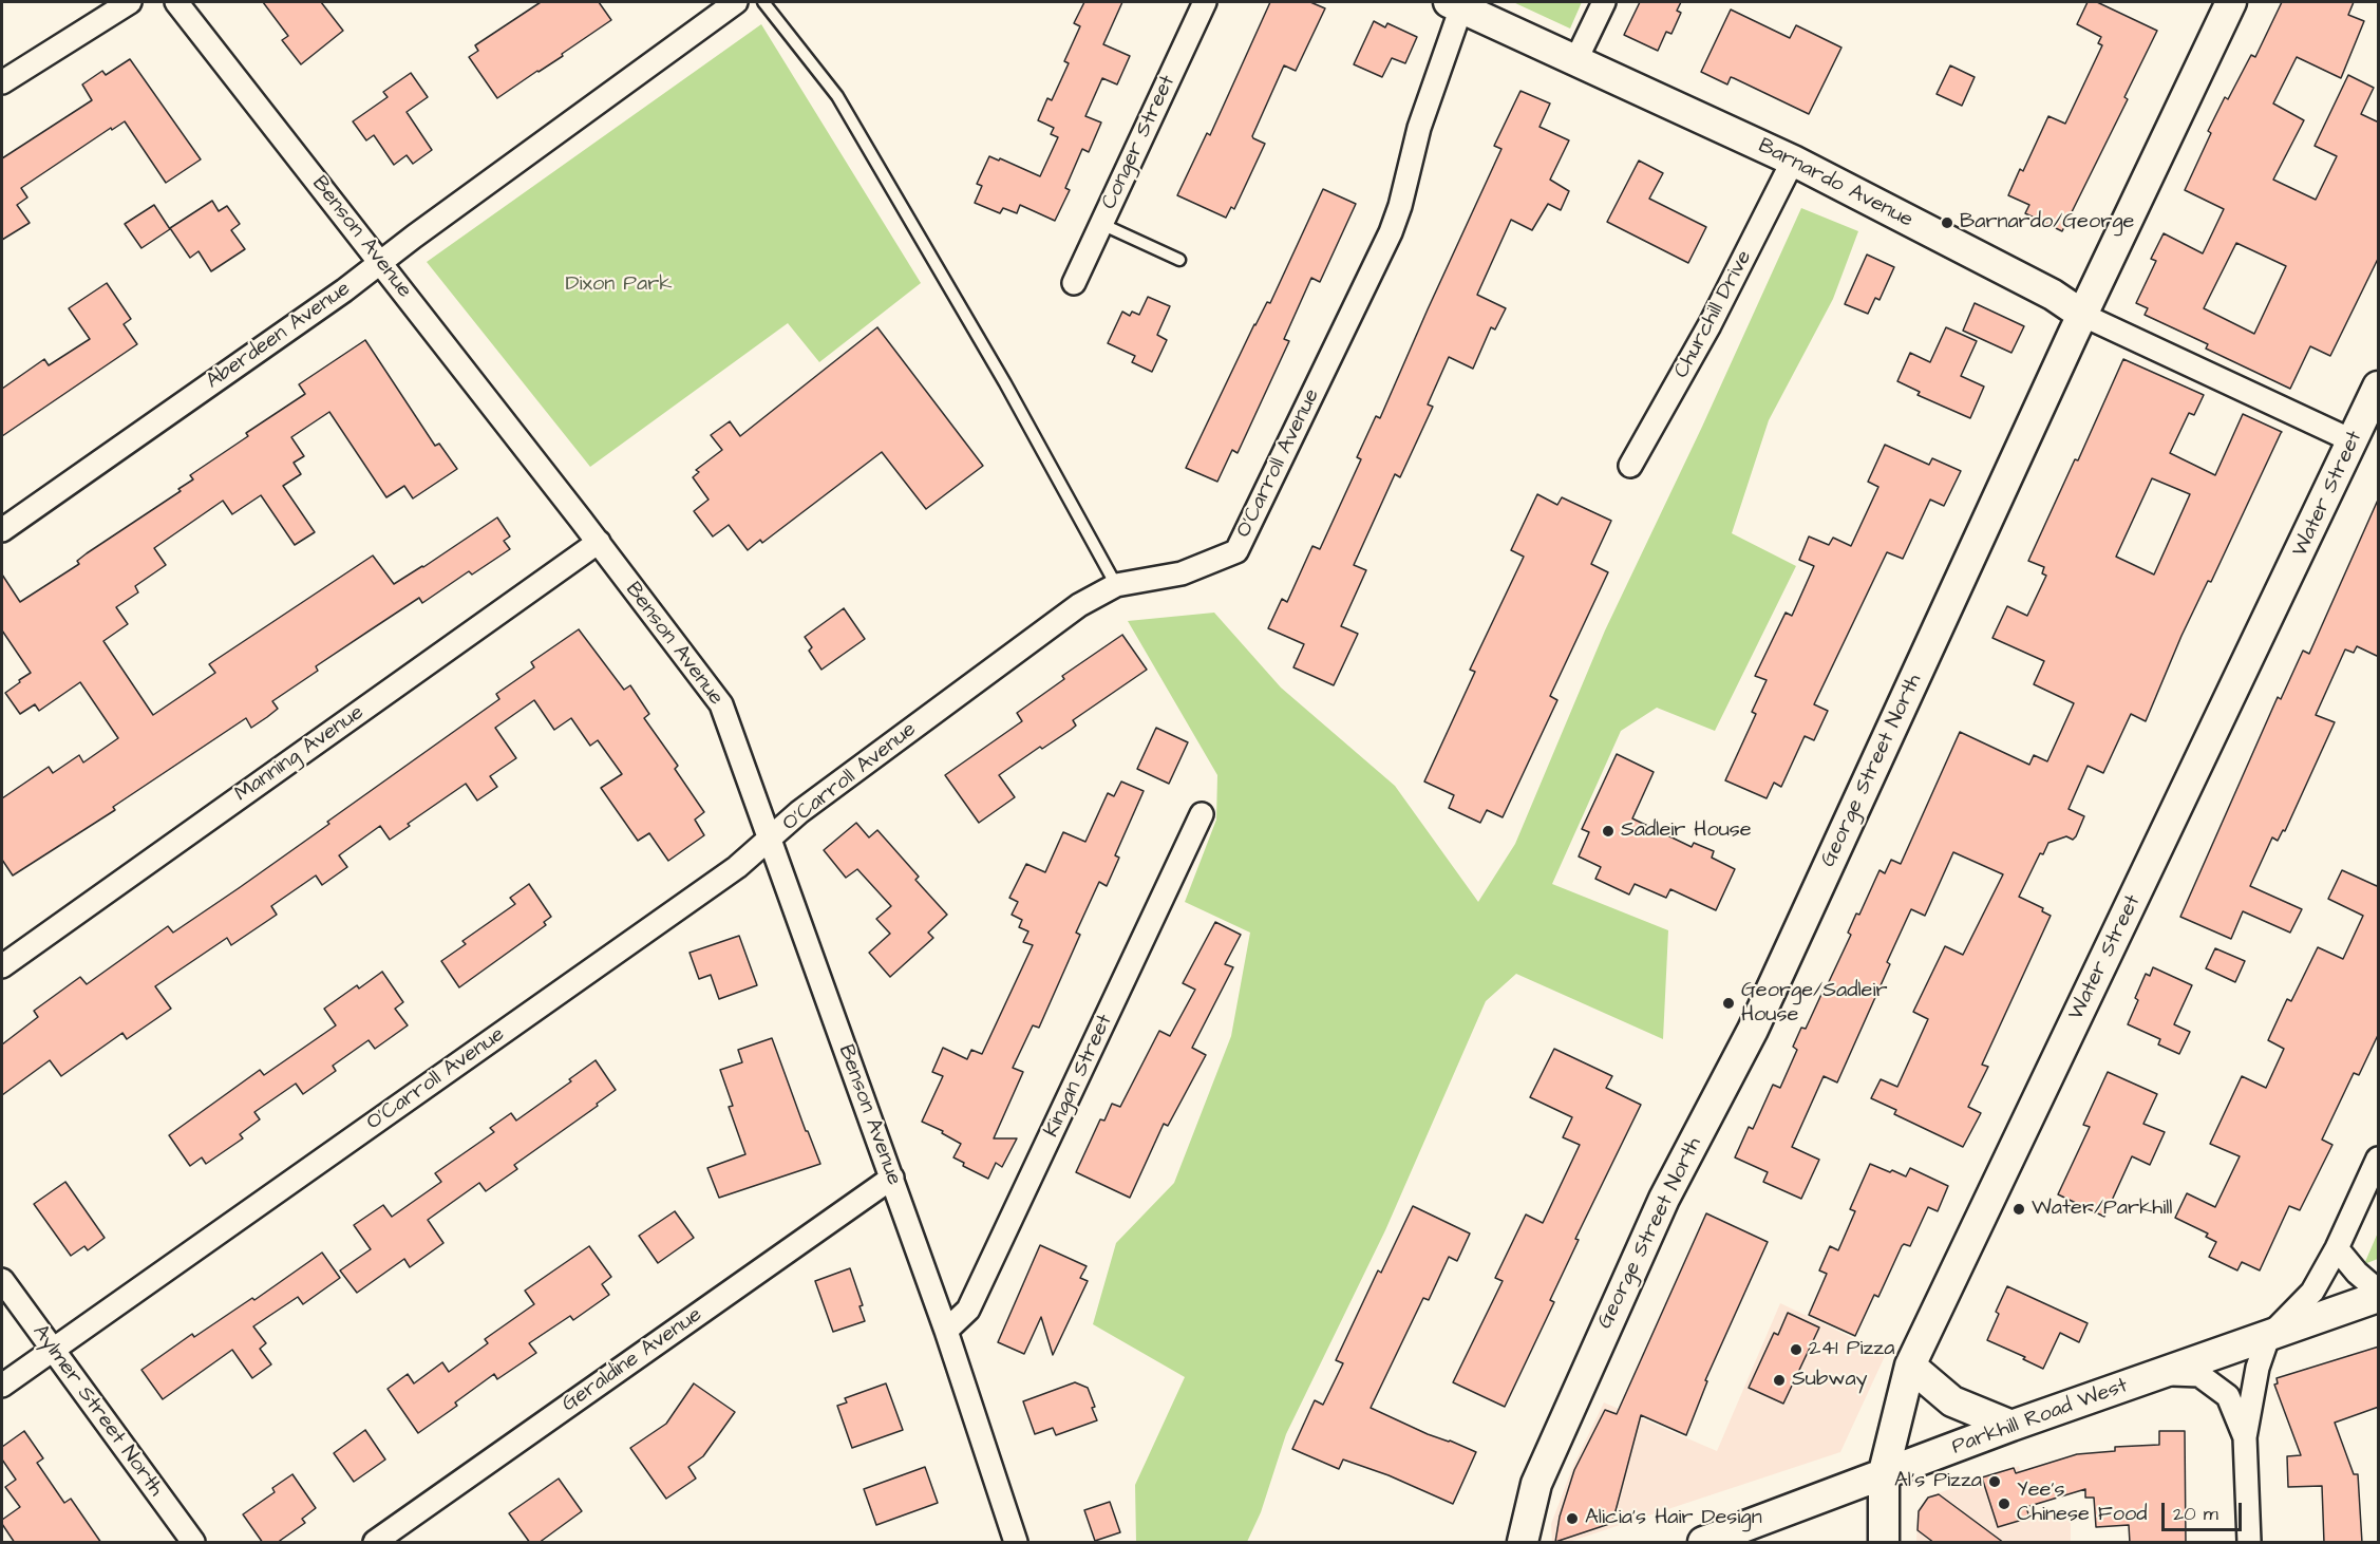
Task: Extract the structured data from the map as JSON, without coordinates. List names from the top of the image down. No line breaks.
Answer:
{"streets":{"main road":["Barnardo Avenue","Water Street","George Street North","Parkhill Road West"],"street":["Conger Street","Benson Avenue","Churchill Drive","Aberdeen Avenue","O'Carroll Avenue","Manning Avenue","Kingan Street","Geraldine Avenue","Aylmer Street North"]},"crossings":[["Barnardo Avenue","Churchill Drive"],["Barnardo Avenue","O'Carroll Avenue"],["Barnardo Avenue","Water Street"],["Barnardo Avenue","George Street North"],["Benson Avenue","Aberdeen Avenue"],["Benson Avenue","O'Carroll Avenue"],["Benson Avenue","Manning Avenue"],["Benson Avenue","Kingan Street"],["Benson Avenue","Geraldine Avenue"],["O'Carroll Avenue","Aylmer Street North"],["Water Street","Parkhill Road West"]],"parks":["Dixon Park"],"places":["Barnardo/George","Sadleir House","George/Sadleir House","Water/Parkhill","241 Pizza","Subway","Al's Pizza","Yee's Chinese Food","Alicia's Hair Design"],"scale_bar":"20 m"}
